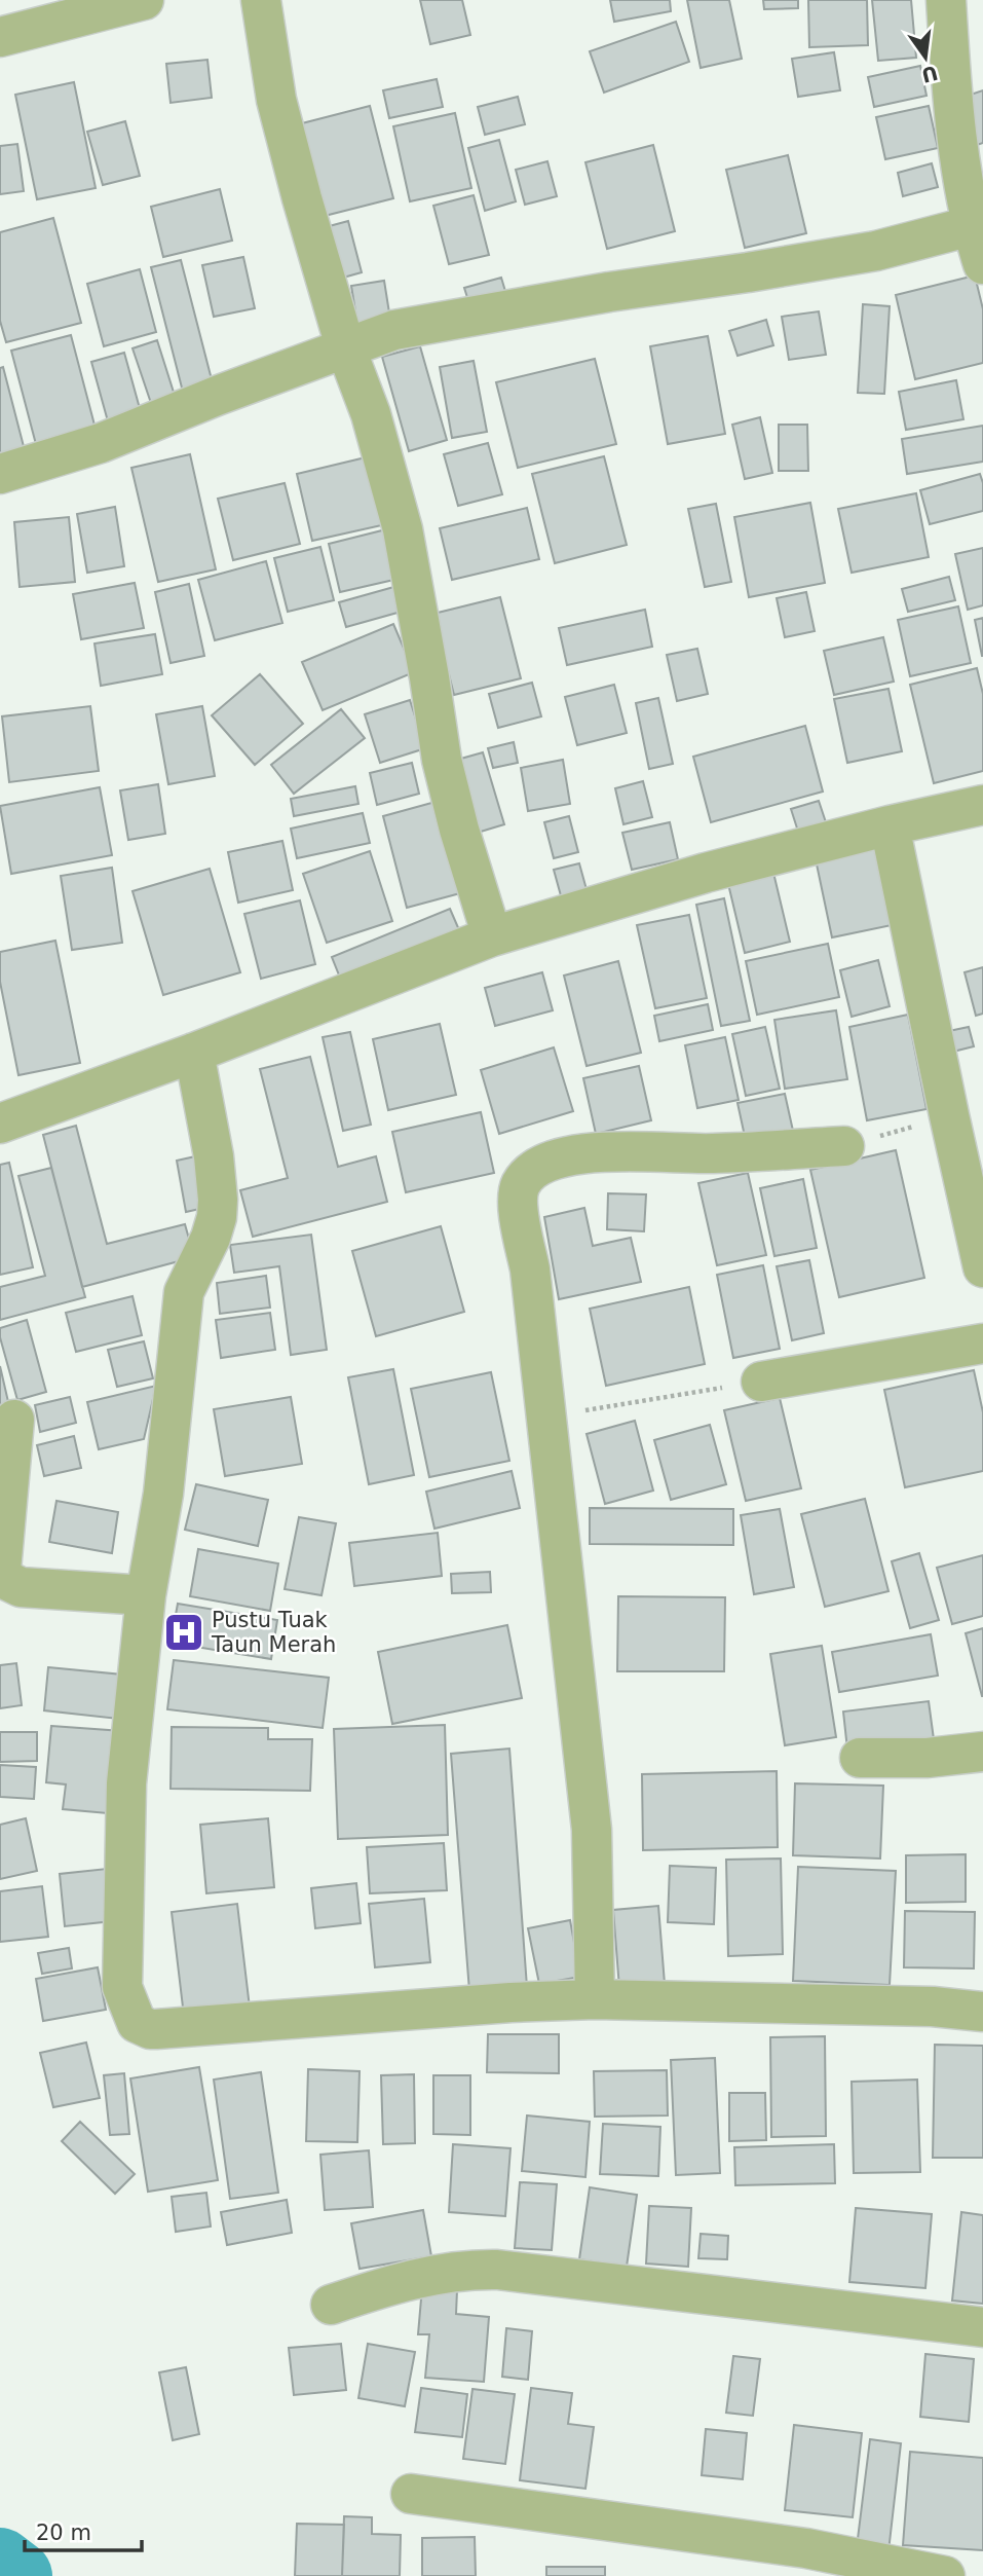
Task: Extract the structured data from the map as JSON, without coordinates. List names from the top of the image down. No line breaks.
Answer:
{"places":{"hospital":["Pustu Tuak Taun Merah"]},"scale_bar":"20 m","north":"bottom"}
